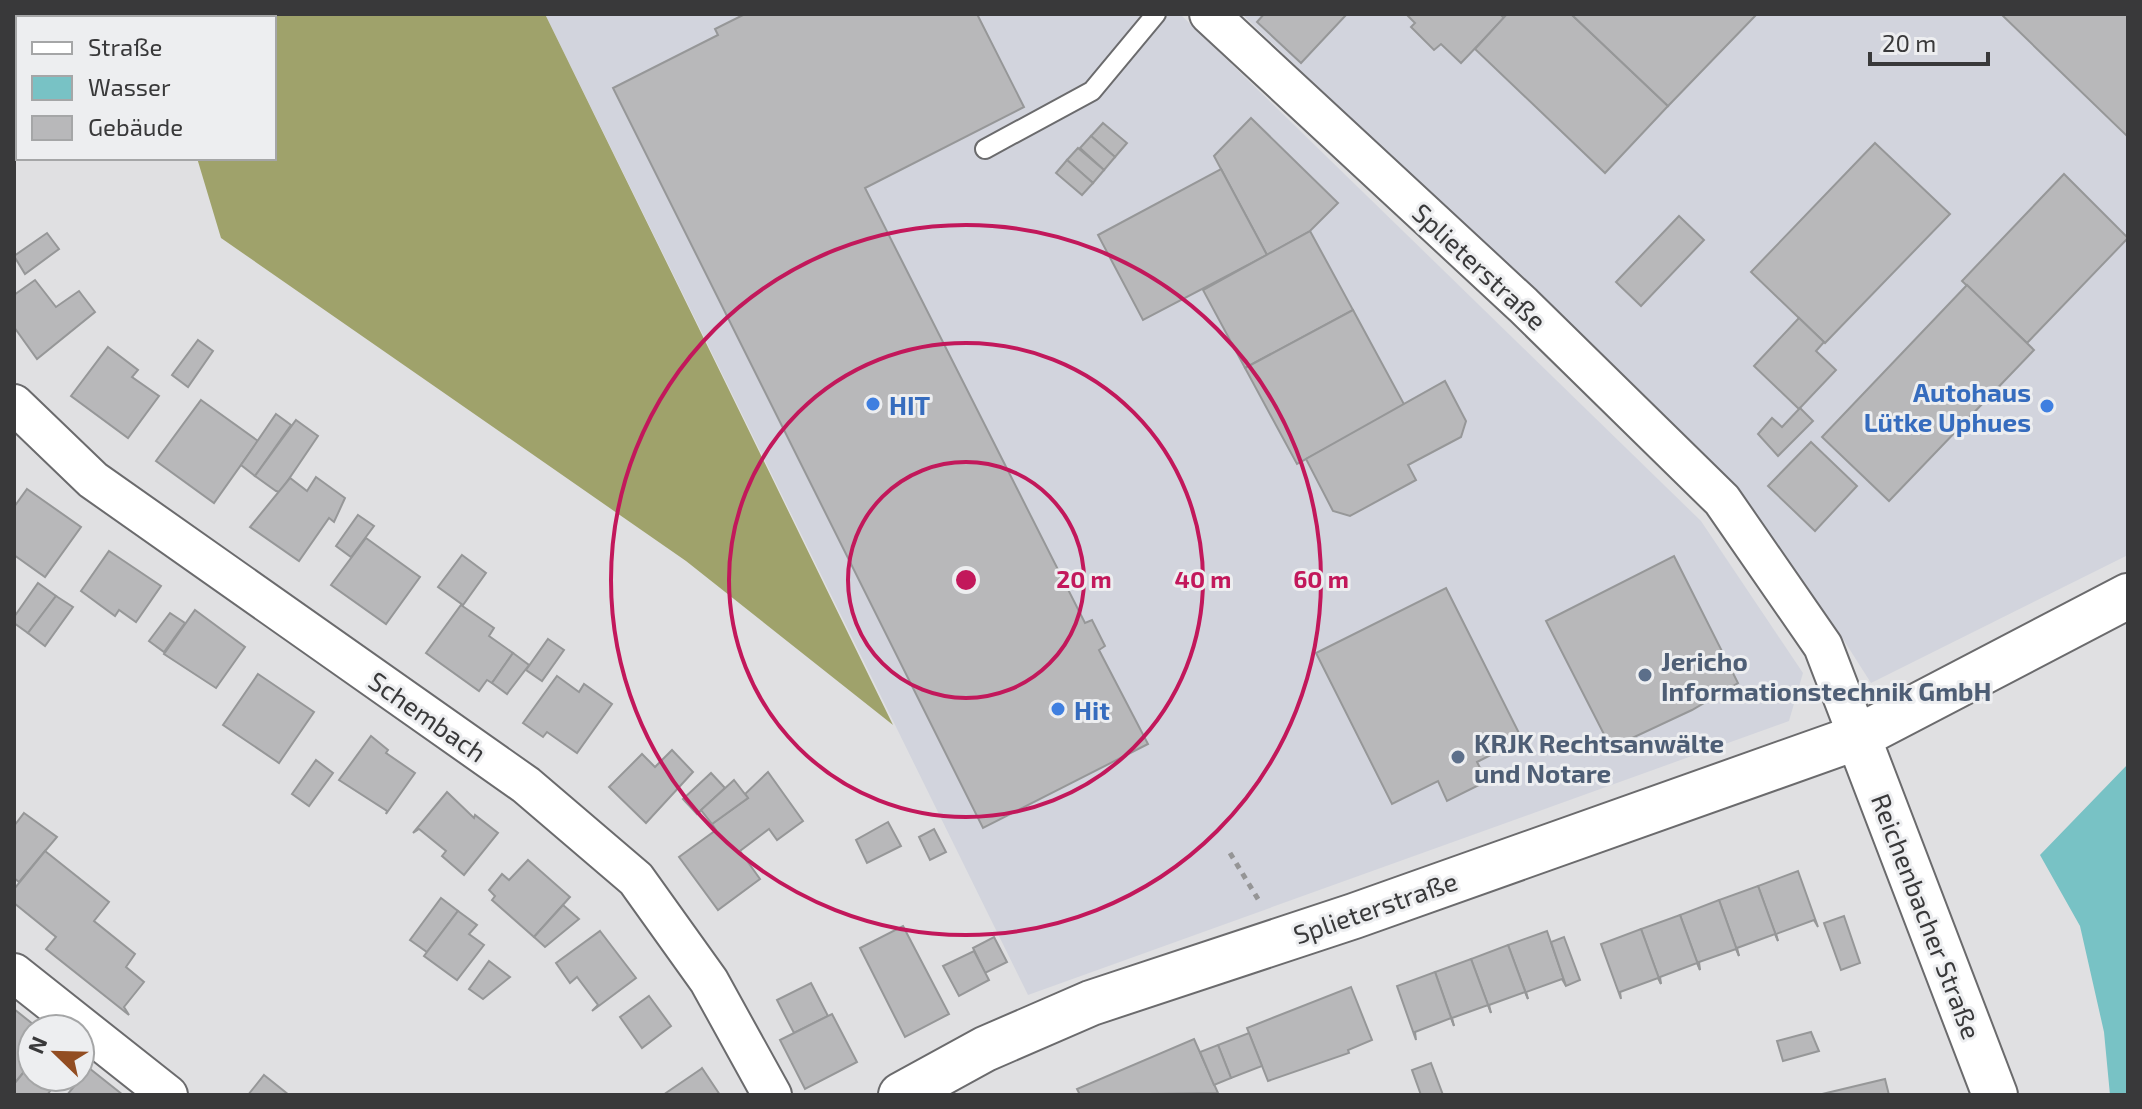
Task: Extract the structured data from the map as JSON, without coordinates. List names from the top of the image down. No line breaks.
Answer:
{"streets":{"street":["Splieterstraße","Schembach","Reichenbacher Straße"]},"crossings":[["Splieterstraße","Reichenbacher Straße"]],"places":["HIT","Autohaus Lütke Uphues","Jericho Informationstechnik GmbH","Hit","KRJK Rechtsanwälte und Notare"],"legend":["Straße","Wasser","Gebäude"],"scale_bar":"20 m","north":"top left","rings":["20 m","40 m","60 m"]}
